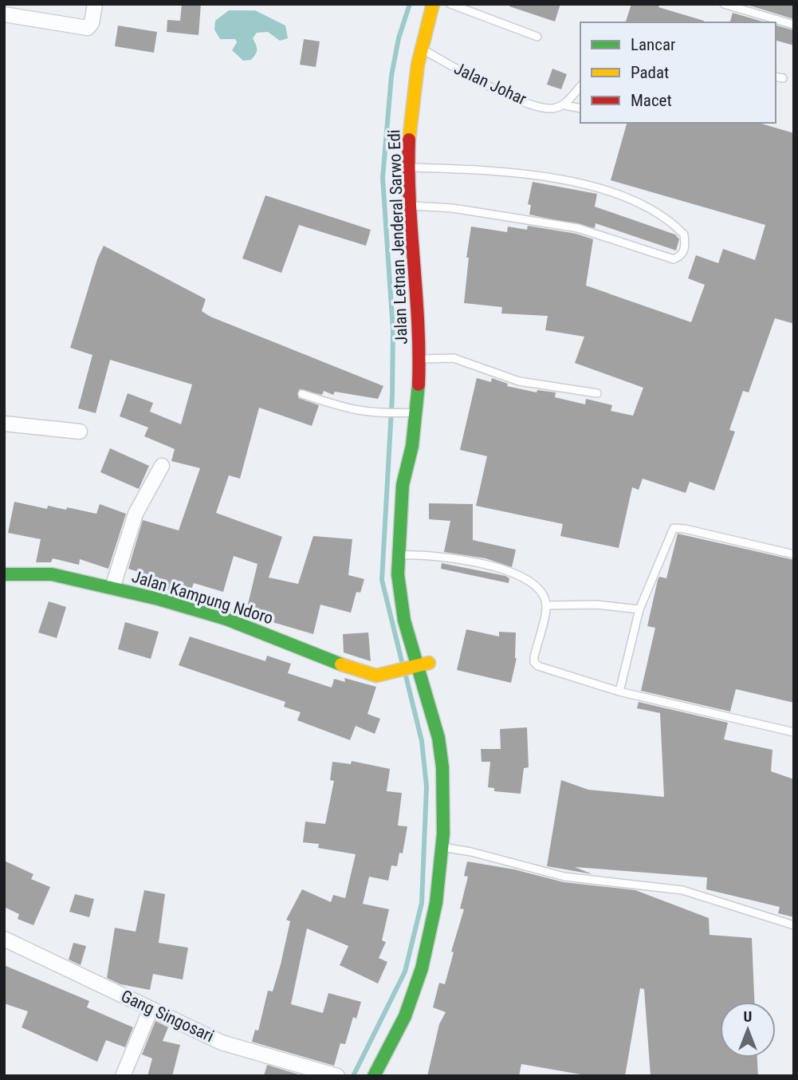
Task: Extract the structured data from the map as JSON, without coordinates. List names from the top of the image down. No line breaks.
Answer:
{"streets":{"main road":["Jalan Letnan Jenderal Sarwo Edi","Jalan Kampung Ndoro"],"street":["Gang Singosari"],"lane":["Jalan Johar"]},"crossings":[["Jalan Johar","Jalan Letnan Jenderal Sarwo Edi"],["Jalan Letnan Jenderal Sarwo Edi","Jalan Kampung Ndoro"]],"legend":["Lancar","Padat","Macet"],"north":"top"}
